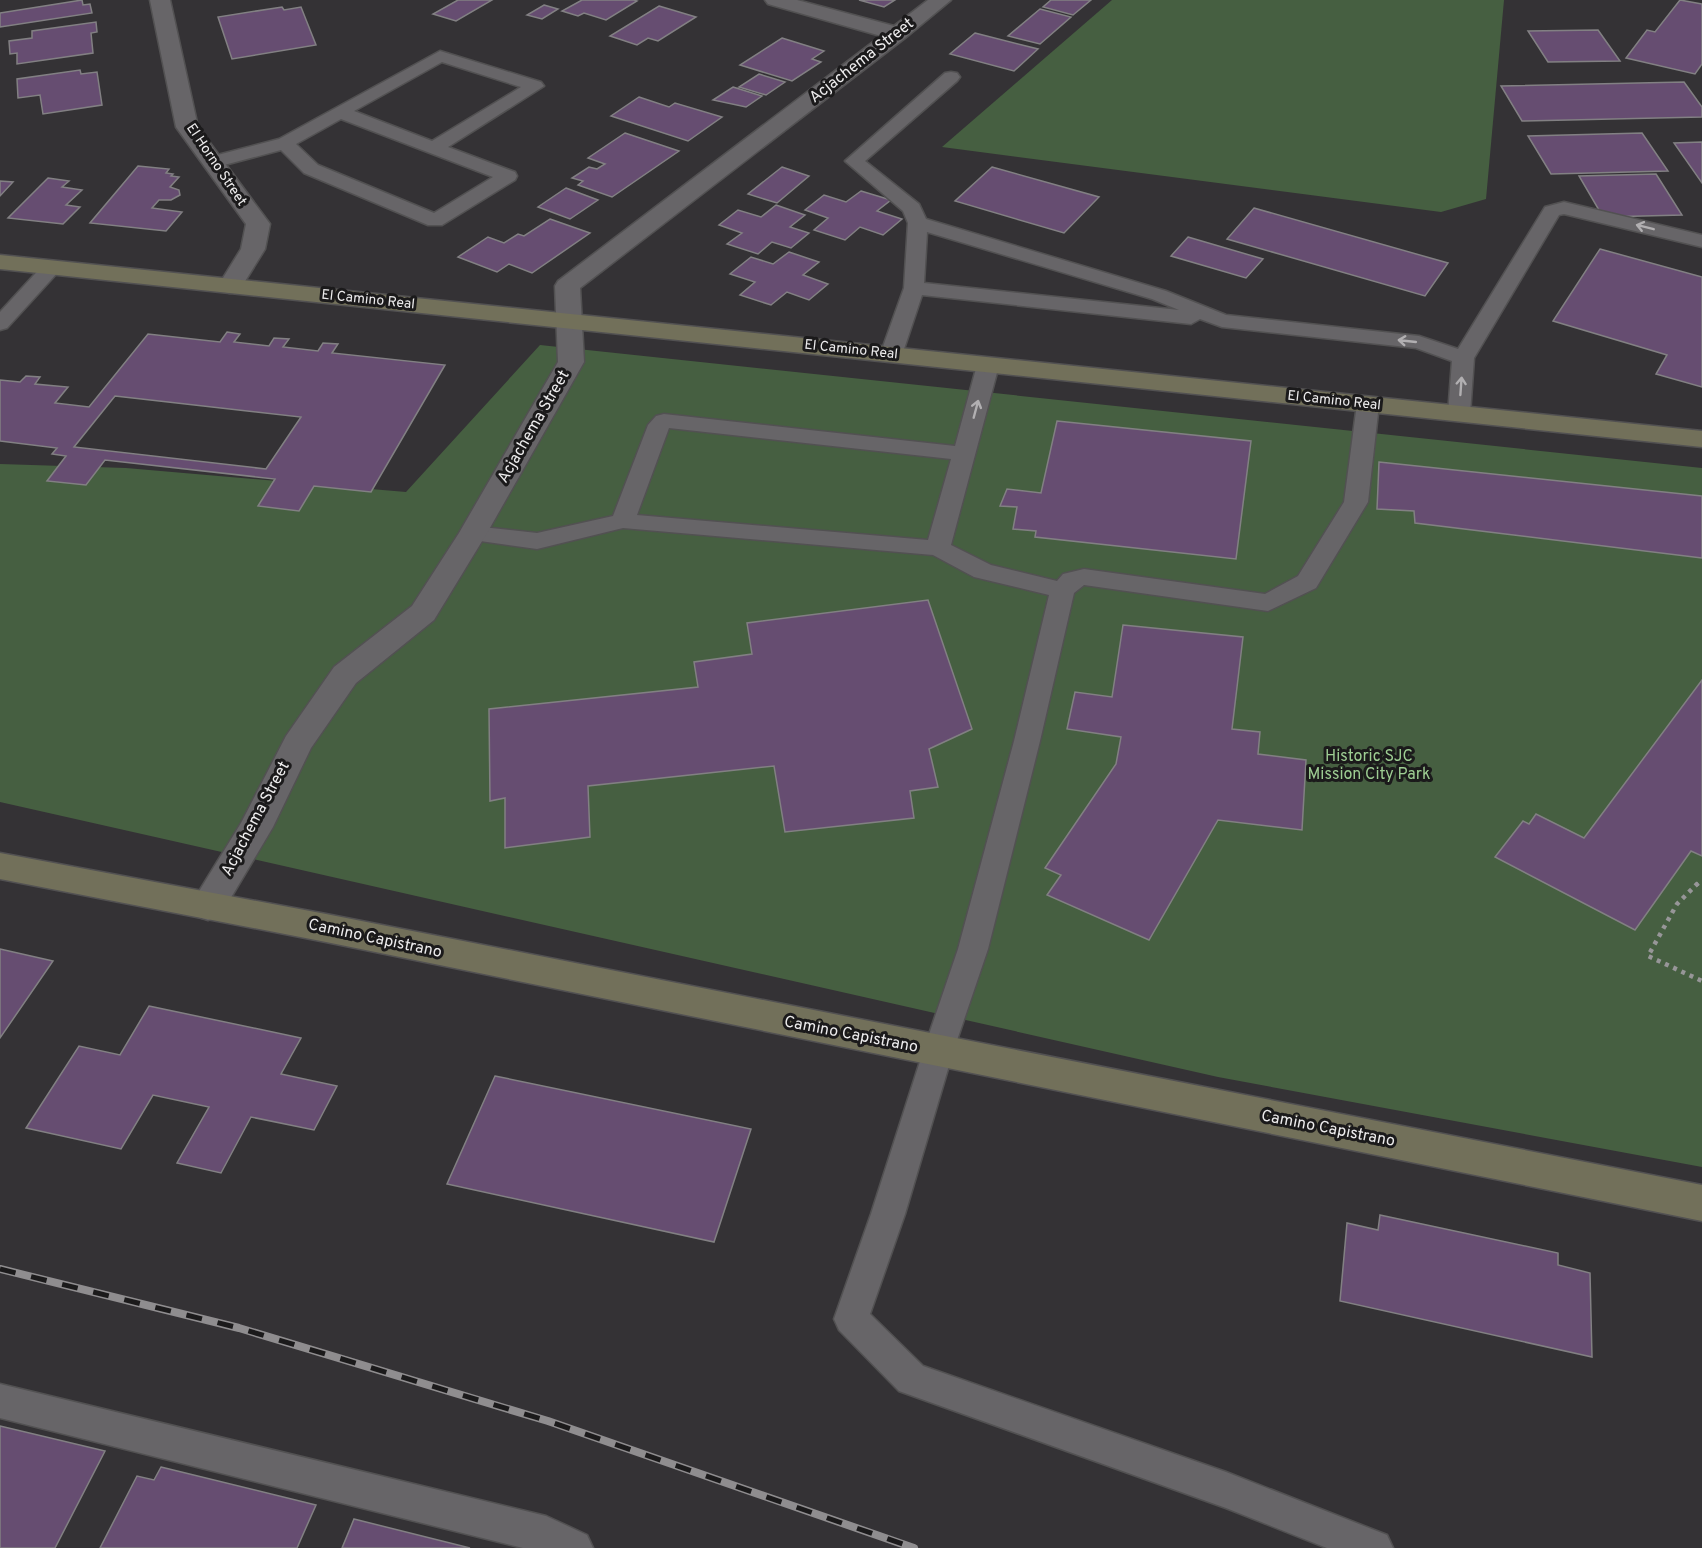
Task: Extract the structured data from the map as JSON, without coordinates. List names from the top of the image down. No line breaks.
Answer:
{"streets":{"street":["Acjachema Street","El Horno Street","El Camino Real","Camino Capistrano"]},"crossings":[["Acjachema Street","El Camino Real"],["Acjachema Street","Camino Capistrano"],["El Horno Street","El Camino Real"]],"parks":["Historic SJC Mission City Park"]}
